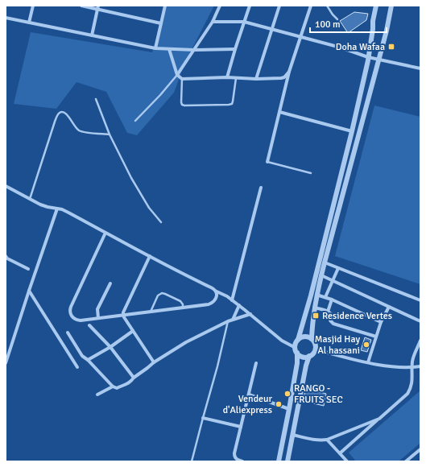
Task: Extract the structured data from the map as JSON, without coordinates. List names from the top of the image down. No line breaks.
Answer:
{"places":{"transit":["Doha Wafaa","Residence Vertes"],"other":["Masjid Hay Al hassani","RANGO - FRUITS SEC","Vendeur d'Aliexpress"]},"scale_bar":"100 m"}
